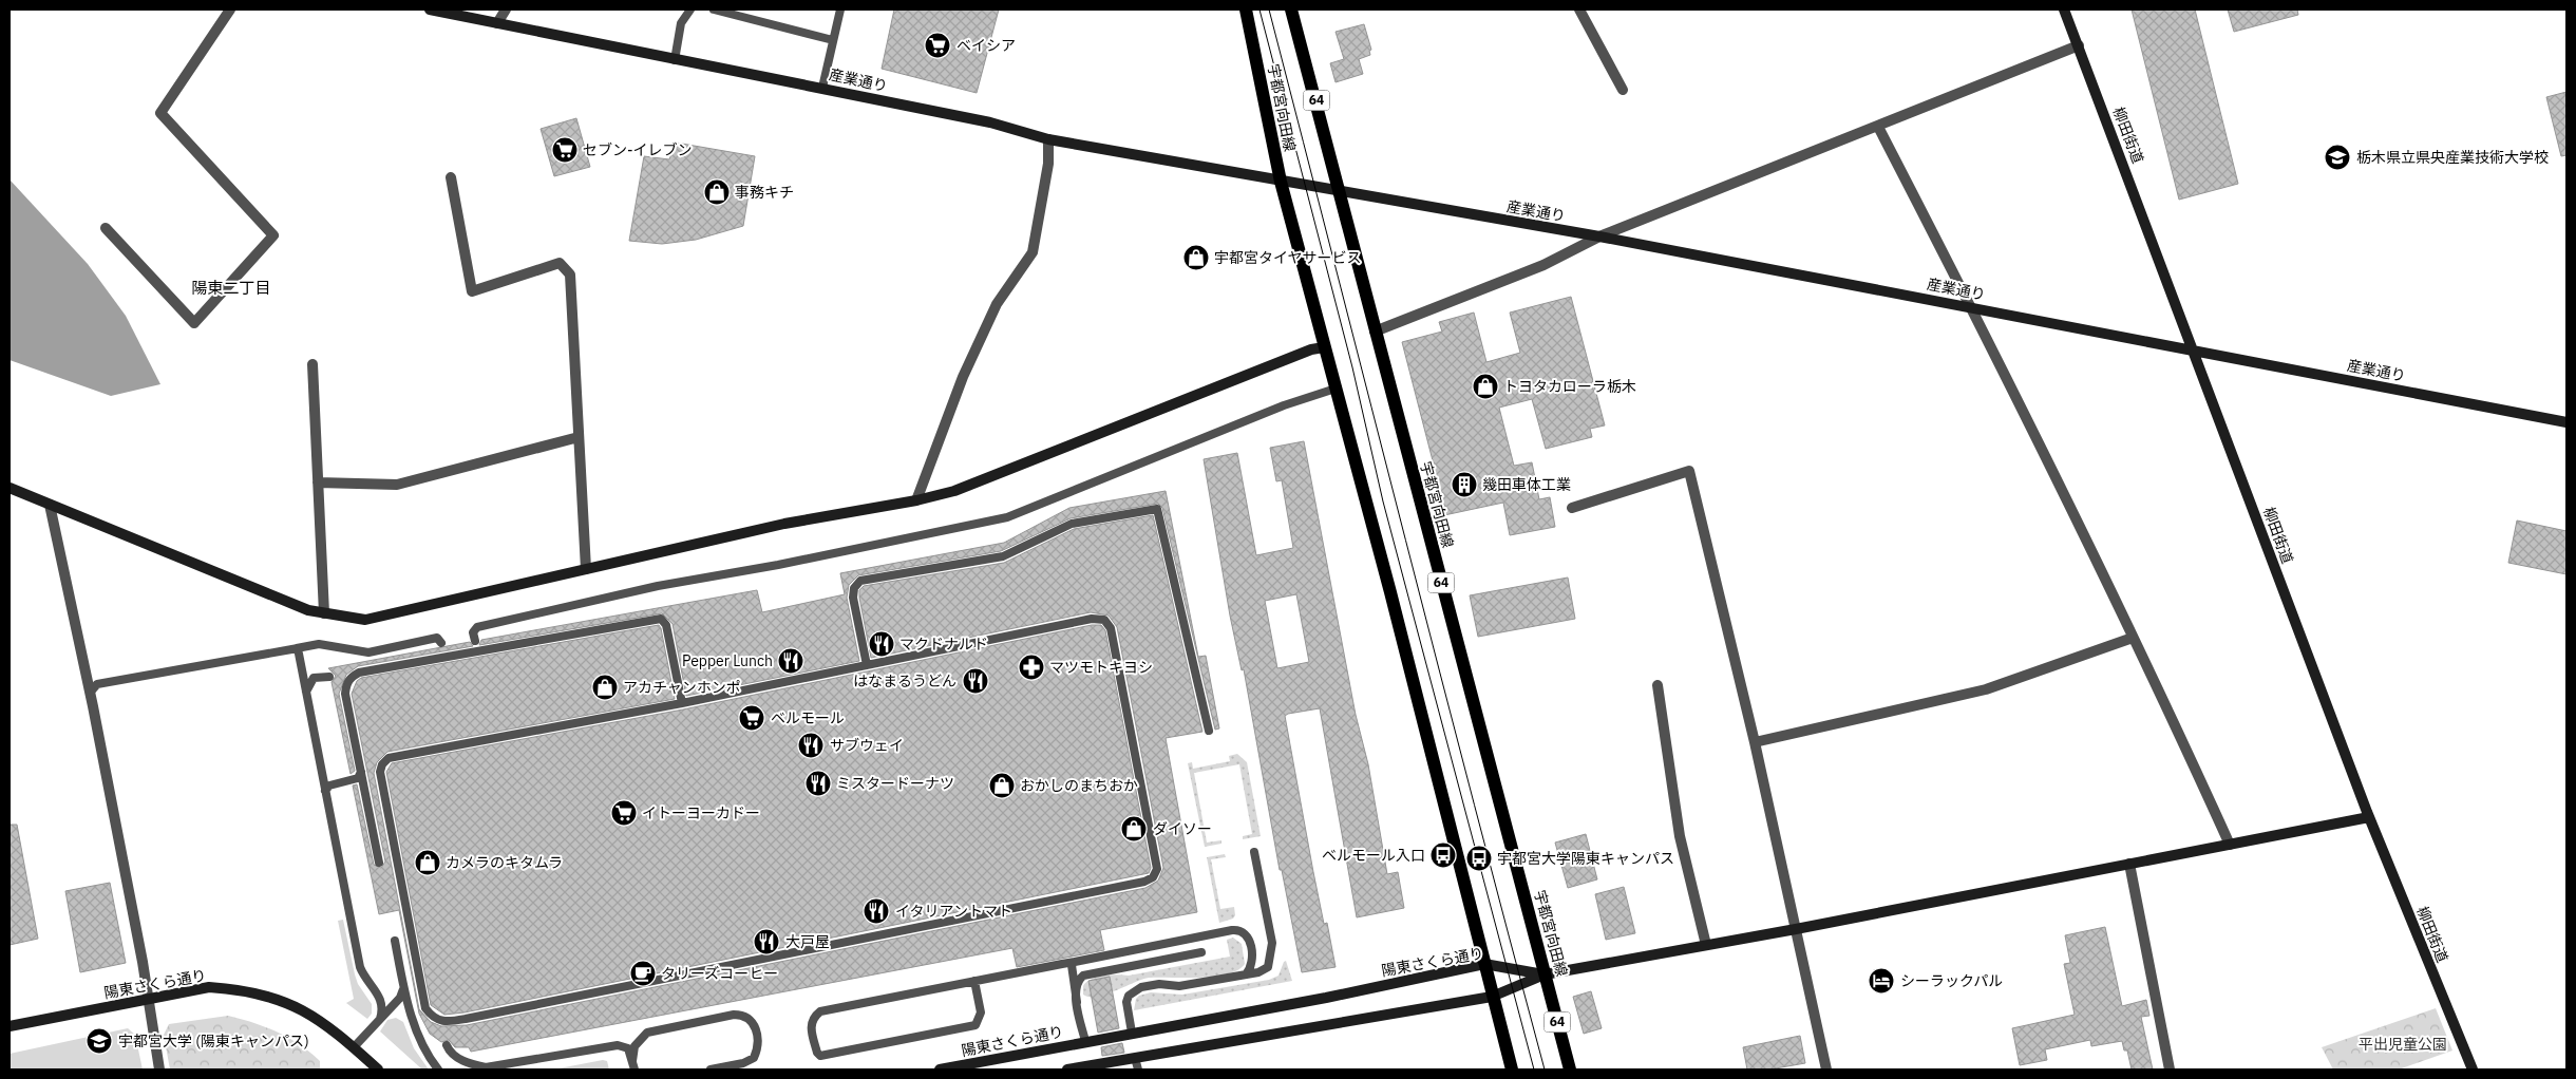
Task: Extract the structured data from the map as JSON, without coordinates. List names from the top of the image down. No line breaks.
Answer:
{"streets":{"main road":["64","宇都宮向田線"],"street":["産業通り","柳田街道","陽東さくら通り"]},"crossings":[["産業通り","宇都宮向田線"],["産業通り","柳田街道"],["宇都宮向田線","陽東さくら通り"]],"districts":["陽東二丁目"],"parks":["平出児童公園"],"places":{"supermarket":["ベイシア","セブン-イレブン","ベルモール","イトーヨーカドー"],"school or university":["栃木県立県央産業技術大学校","宇都宮大学 (陽東キャンパス)"],"shop":["事務キチ","宇都宮タイヤサービス","トヨタカローラ栃木","アカチャンホンポ","おかしのまちおか","ダイソー","カメラのキタムラ"],"building":["幾田車体工業"],"restaurant":["マクドナルド","Pepper Lunch","はなまるうどん","サブウェイ","ミスタードーナツ","イタリアントマト","大戸屋"],"pharmacy":["マツモトキヨシ"],"bus stop":["ベルモール入口","宇都宮大学陽東キャンパス"],"cafe":["タリーズコーヒー"],"hotel":["シーラックパル"]}}
